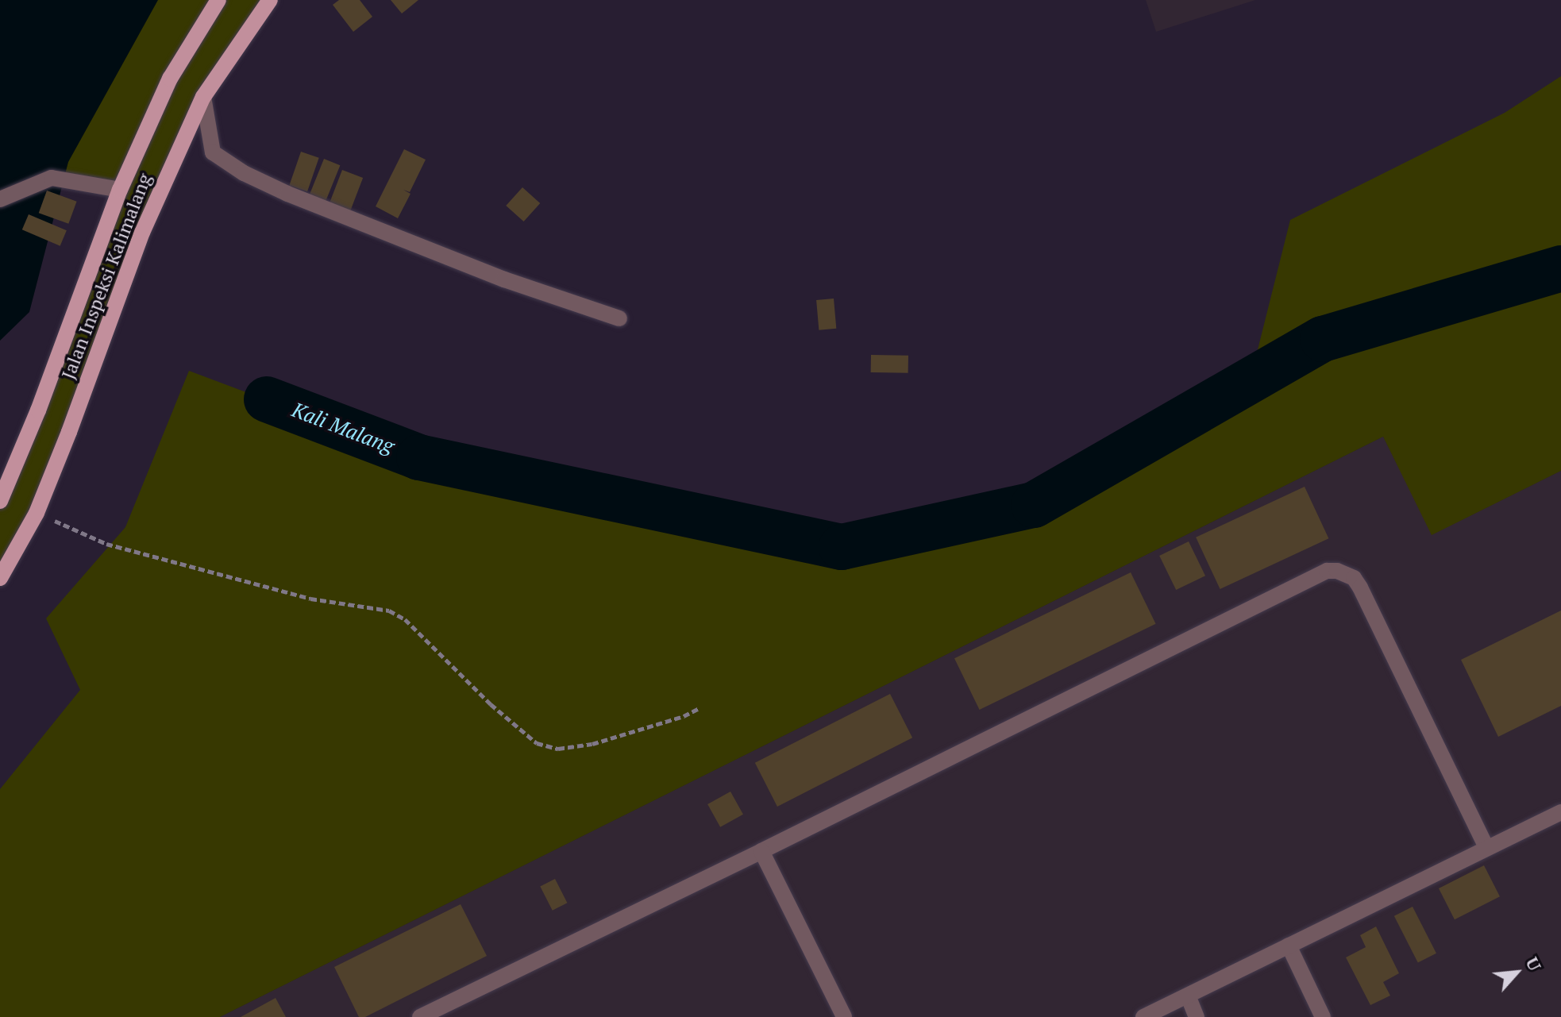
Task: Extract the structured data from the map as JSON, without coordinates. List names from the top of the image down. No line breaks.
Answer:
{"streets":{"main road":["Jalan Inspeksi Kalimalang"]},"water":["Kali Malang"],"north":"top right"}
